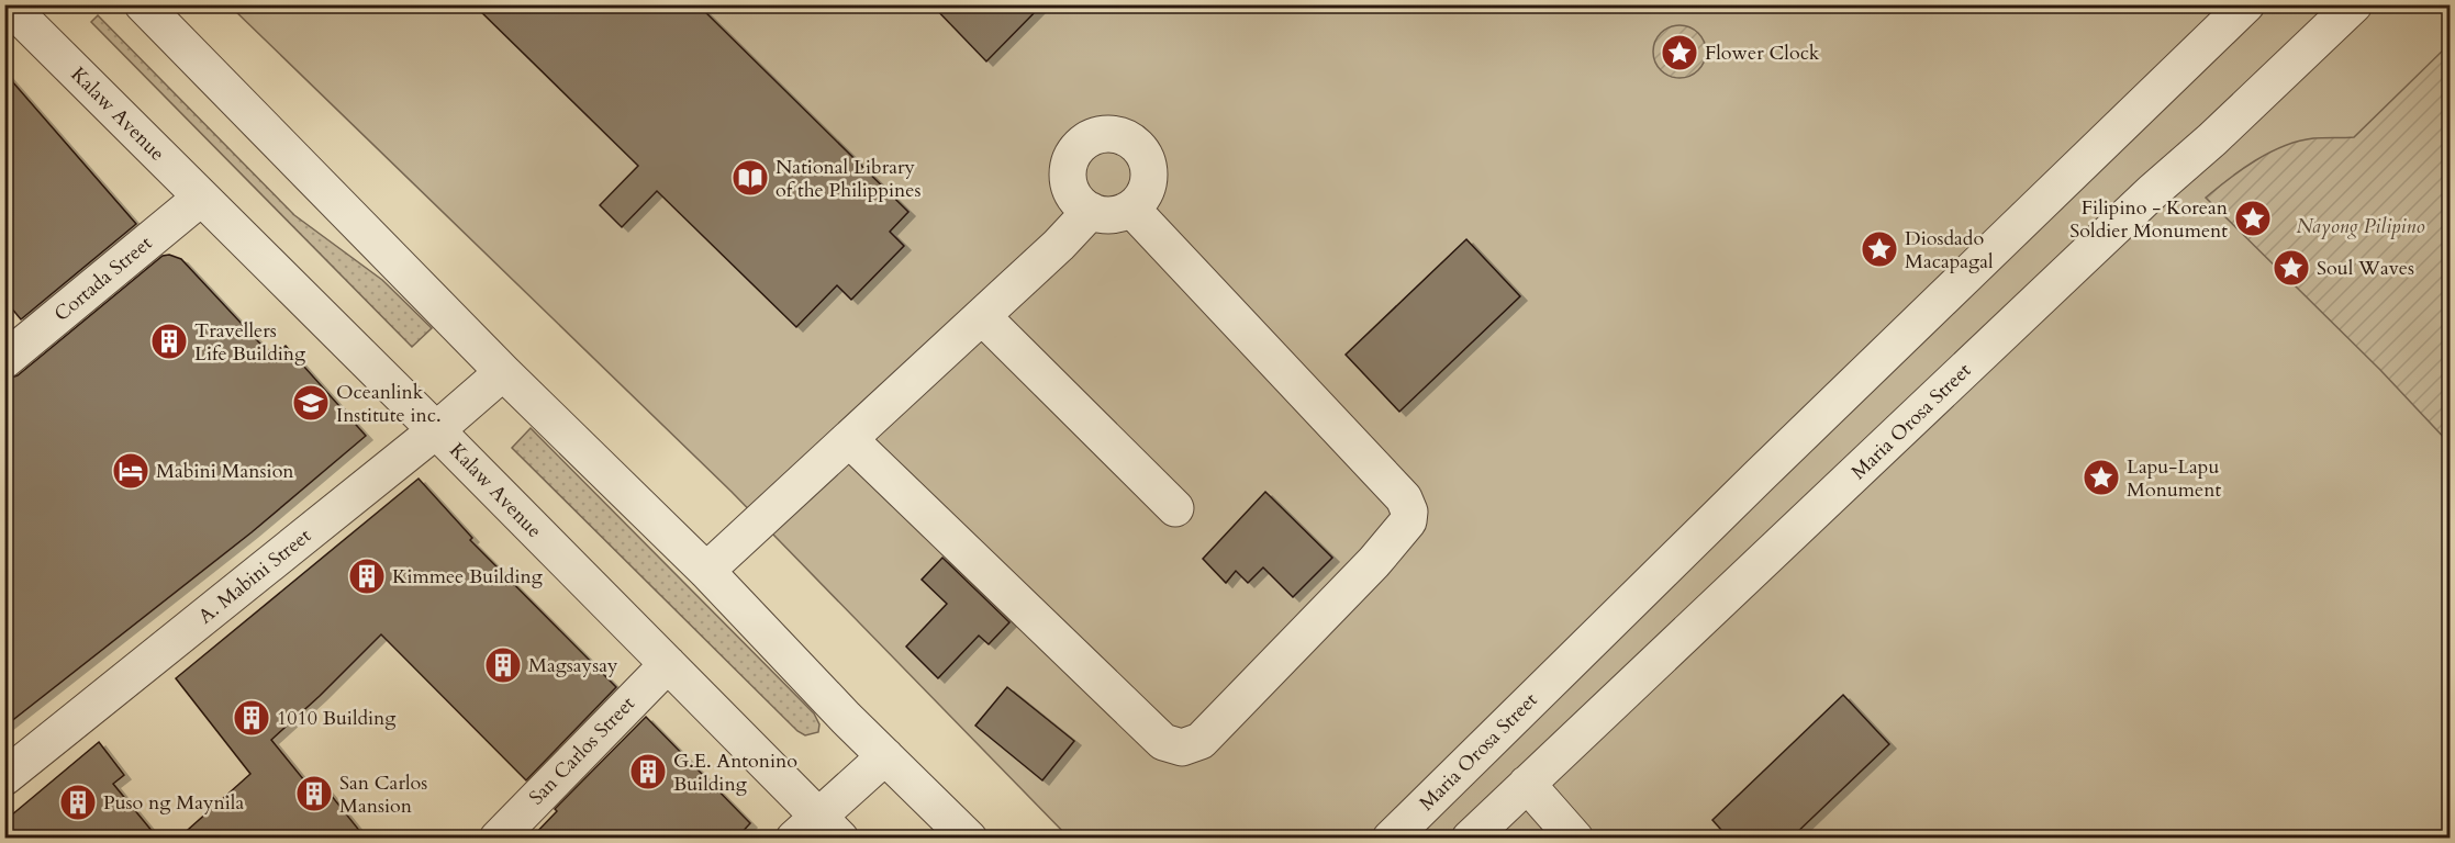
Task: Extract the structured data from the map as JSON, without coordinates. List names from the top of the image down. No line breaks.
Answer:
{"streets":{"street":["Kalaw Avenue","Cortada Street","Maria Orosa Street","A. Mabini Street","San Carlos Street"]},"crossings":[["Kalaw Avenue","Cortada Street"],["Kalaw Avenue","A. Mabini Street"],["Kalaw Avenue","San Carlos Street"]],"parks":["Nayong Pilipino"],"places":{"place":["Flower Clock","Filipino - Korean Soldier Monument","Diosdado Macapagal","Soul Waves","Lapu-Lapu Monument"],"library":["National Library of the Philippines"],"building":["Travellers Life Building","Kimmee Building","Magsaysay","1010 Building","G.E. Antonino Building","San Carlos Mansion","Puso ng Maynila"],"school or university":["Oceanlink Institute inc."],"hotel":["Mabini Mansion"]}}
